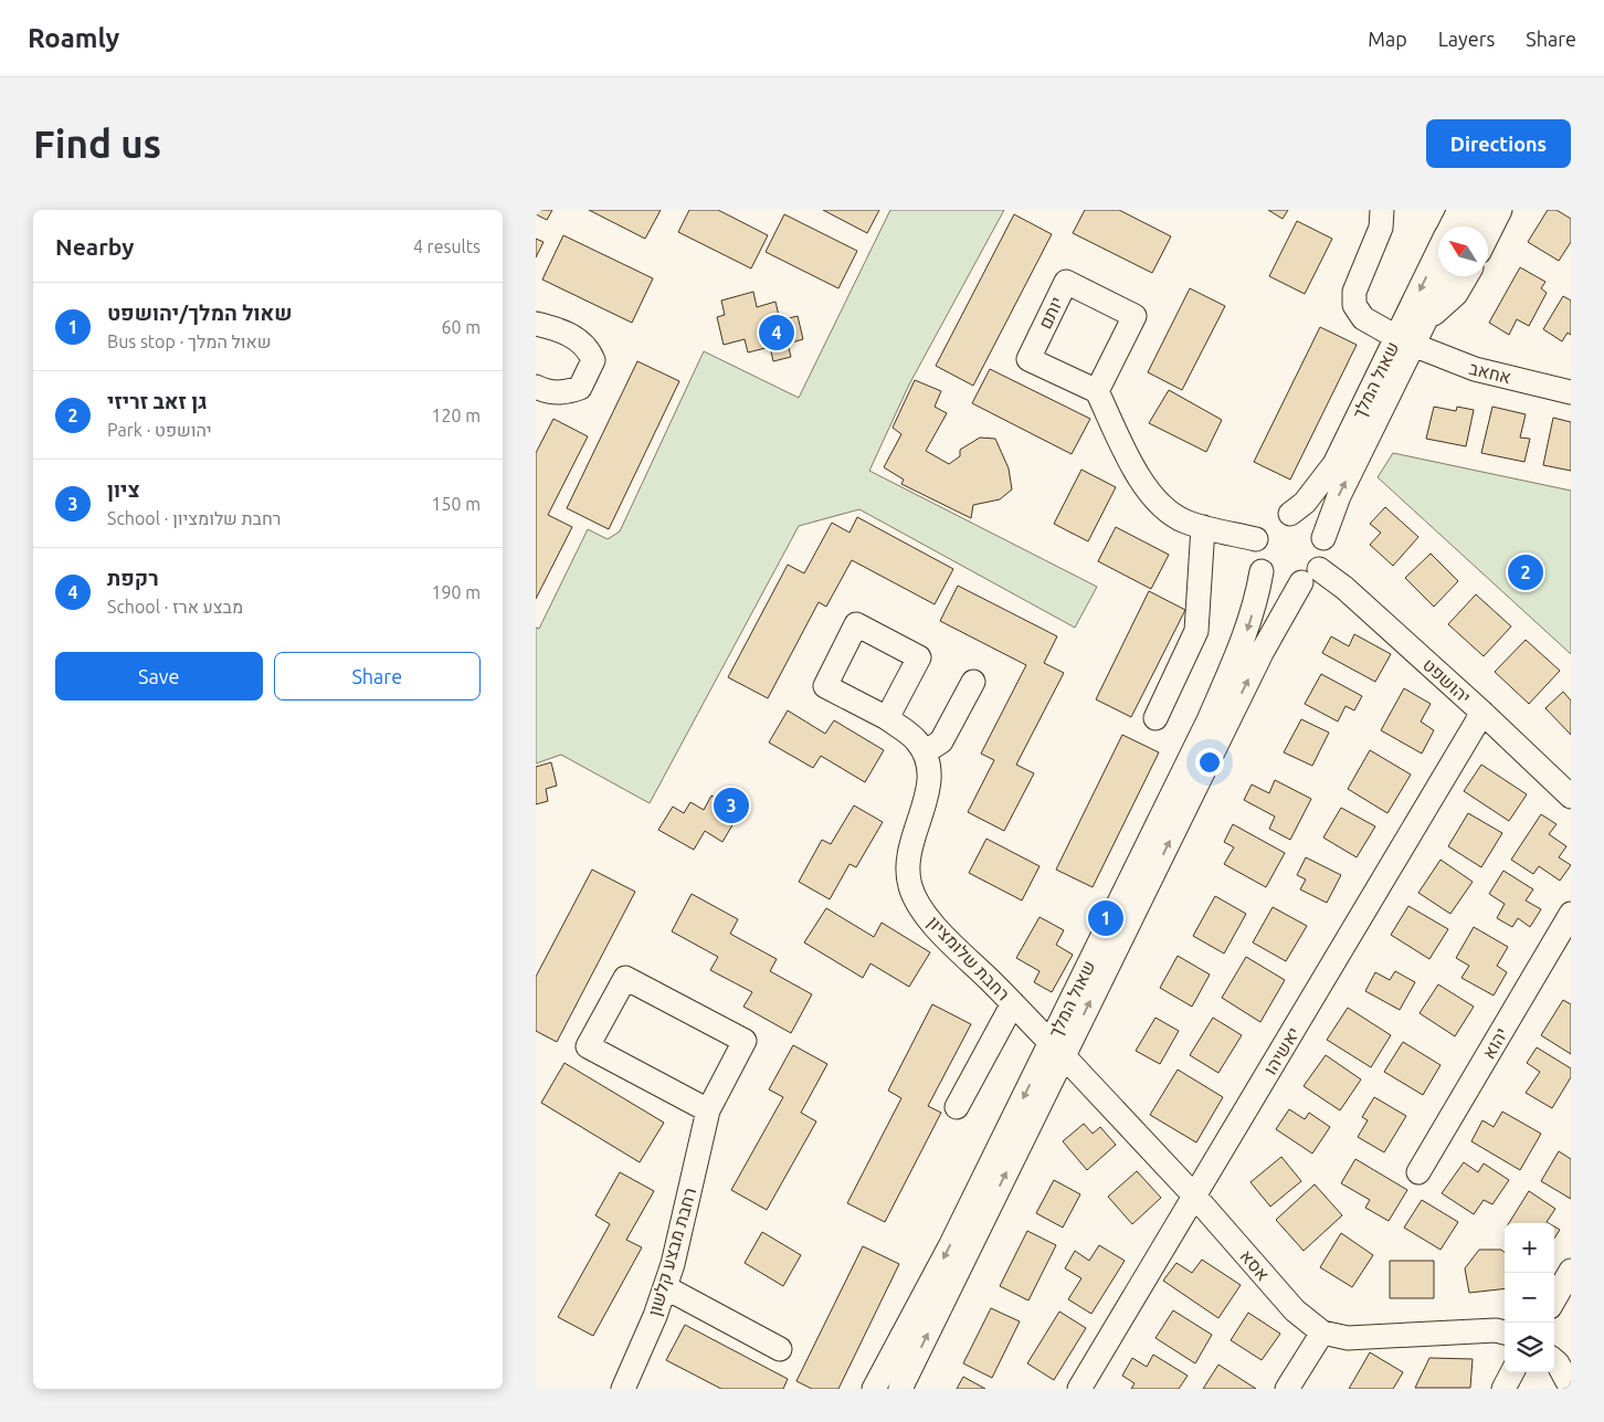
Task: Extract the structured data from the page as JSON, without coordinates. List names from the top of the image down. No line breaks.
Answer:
{"streets":{"street":["יותם","אחאב","שאול המלך","יהושפט","רחבת שלומציון","יהוא","יאשיהו","רחבת מבצע קלשון","אסא"]},"crossings":[["אחאב","שאול המלך"],["שאול המלך","יהושפט"],["שאול המלך","רחבת שלומציון"],["שאול המלך","אסא"],["יהושפט","יאשיהו"],["רחבת שלומציון","אסא"],["יאשיהו","אסא"]],"north":"top left","page":{"header":"Roamly","nav":["Map","Layers","Share"],"buttons":["Directions",["Save","Share"]],"title":"Find us","heading":["Nearby","4 results"],"list":[{"mark":"1","name":"שאול המלך/יהושפט","note":"Bus stop · שאול המלך","value":"60 m"},{"mark":"2","name":"גן זאב זריזי","note":"Park · יהושפט","value":"120 m"},{"mark":"3","name":"ציון","note":"School · רחבת שלומציון","value":"150 m"},{"mark":"4","name":"רקפת","note":"School · מבצע ארז","value":"190 m"}],"pins":["4","2","3","1"],"map_buttons":["+","−"]}}
